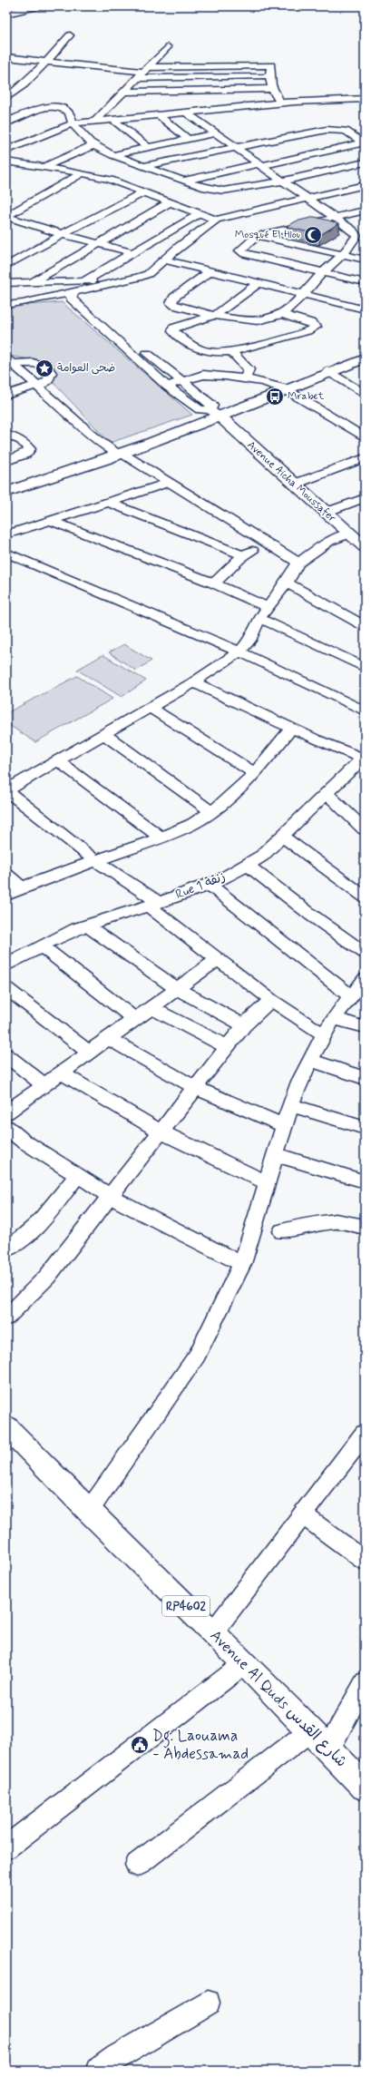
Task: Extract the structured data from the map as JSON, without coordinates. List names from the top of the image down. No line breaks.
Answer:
{"streets":{"street":["Avenue Aicha Moussafer","Rue 1 زنقة","RP4602","Avenue Al Quds شارع القدس"]},"places":{"mosque":["Mosqué El Hlou"],"place":["ضحى العوامة"],"bus stop":["Mrabet"],"public building":["Dg. Laouama - Abdessamad"]}}
